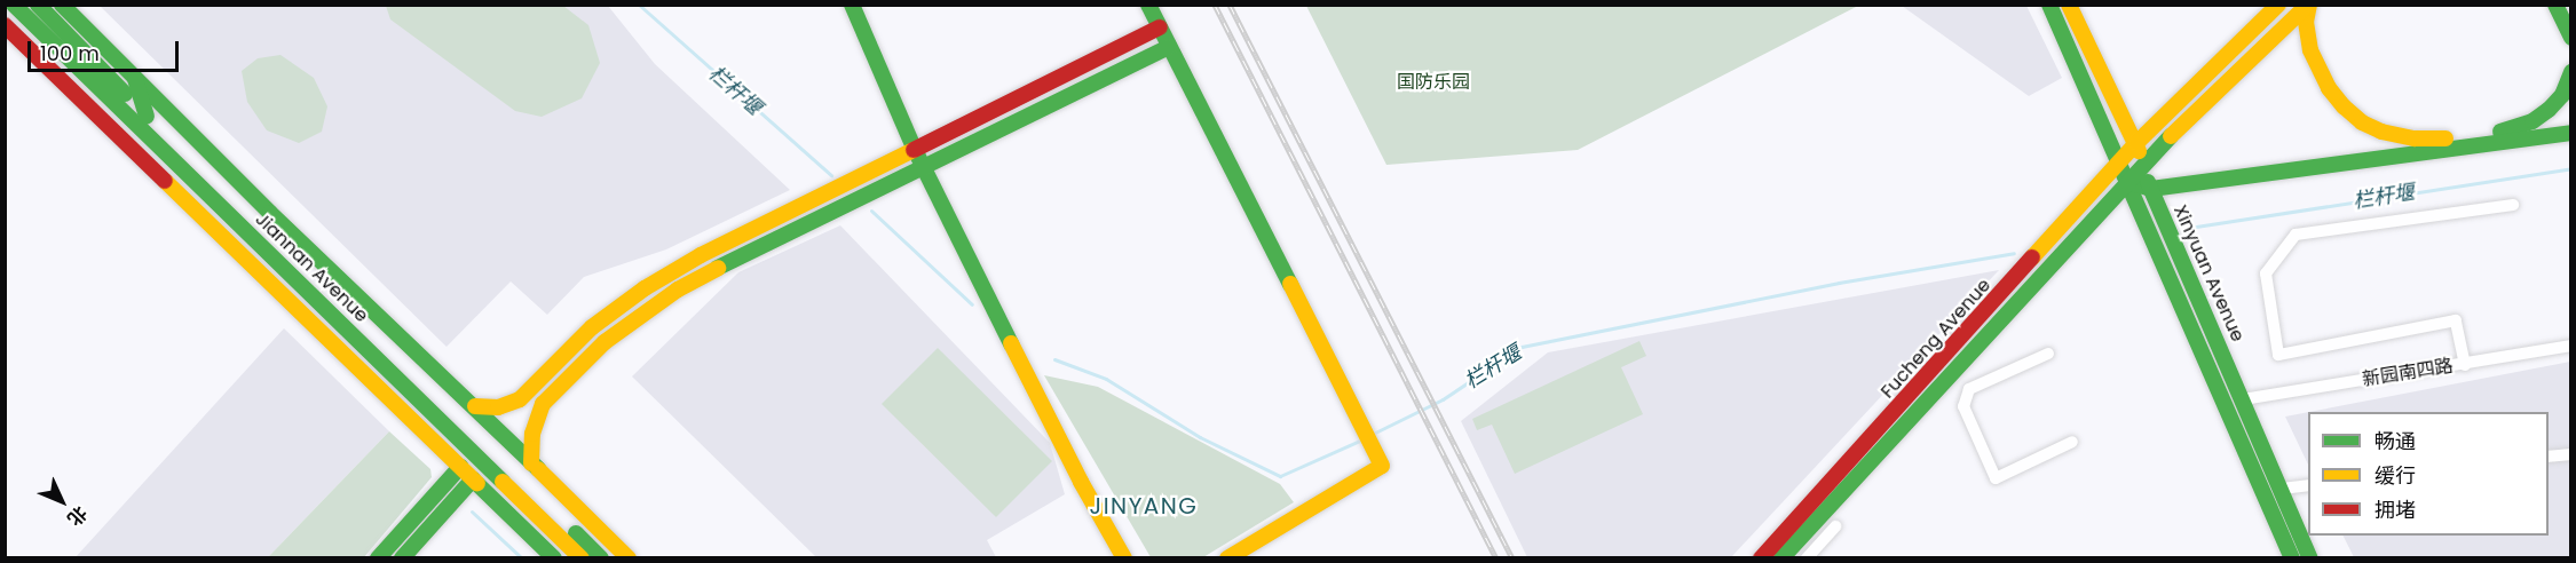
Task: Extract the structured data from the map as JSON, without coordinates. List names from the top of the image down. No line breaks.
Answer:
{"streets":{"main road":["Jiannan Avenue","Xinyuan Avenue","Fucheng Avenue"],"street":["新园南四路"]},"crossings":[["Xinyuan Avenue","Fucheng Avenue"],["Xinyuan Avenue","新园南四路"]],"districts":["JINYANG"],"water":["栏杆堰"],"parks":["国防乐园"],"legend":["畅通","缓行","拥堵"],"scale_bar":"100 m","north":"bottom right"}
